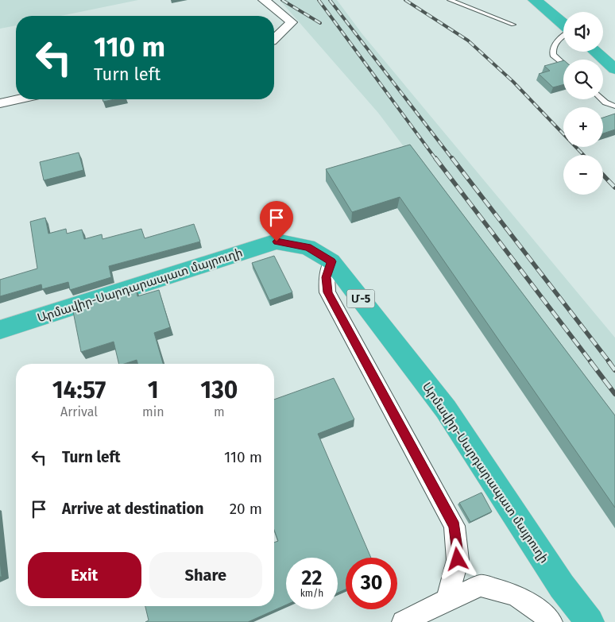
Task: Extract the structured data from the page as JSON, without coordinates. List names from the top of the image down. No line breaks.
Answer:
{"streets":{"highway":["Արմավիր-Սարդարապատ մայրուղի","Մ-5"]},"page":{"map_buttons":["+","−"],"turn":["110 m","Turn left"],"eta":["14:57","Arrival","1","min","130","m"],"list":[{"name":"Turn left","value":"110 m"},{"name":"Arrive at destination","value":"20 m"}],"buttons":["Exit","Share"],"speed":"22 km/h","limit":"30"}}
